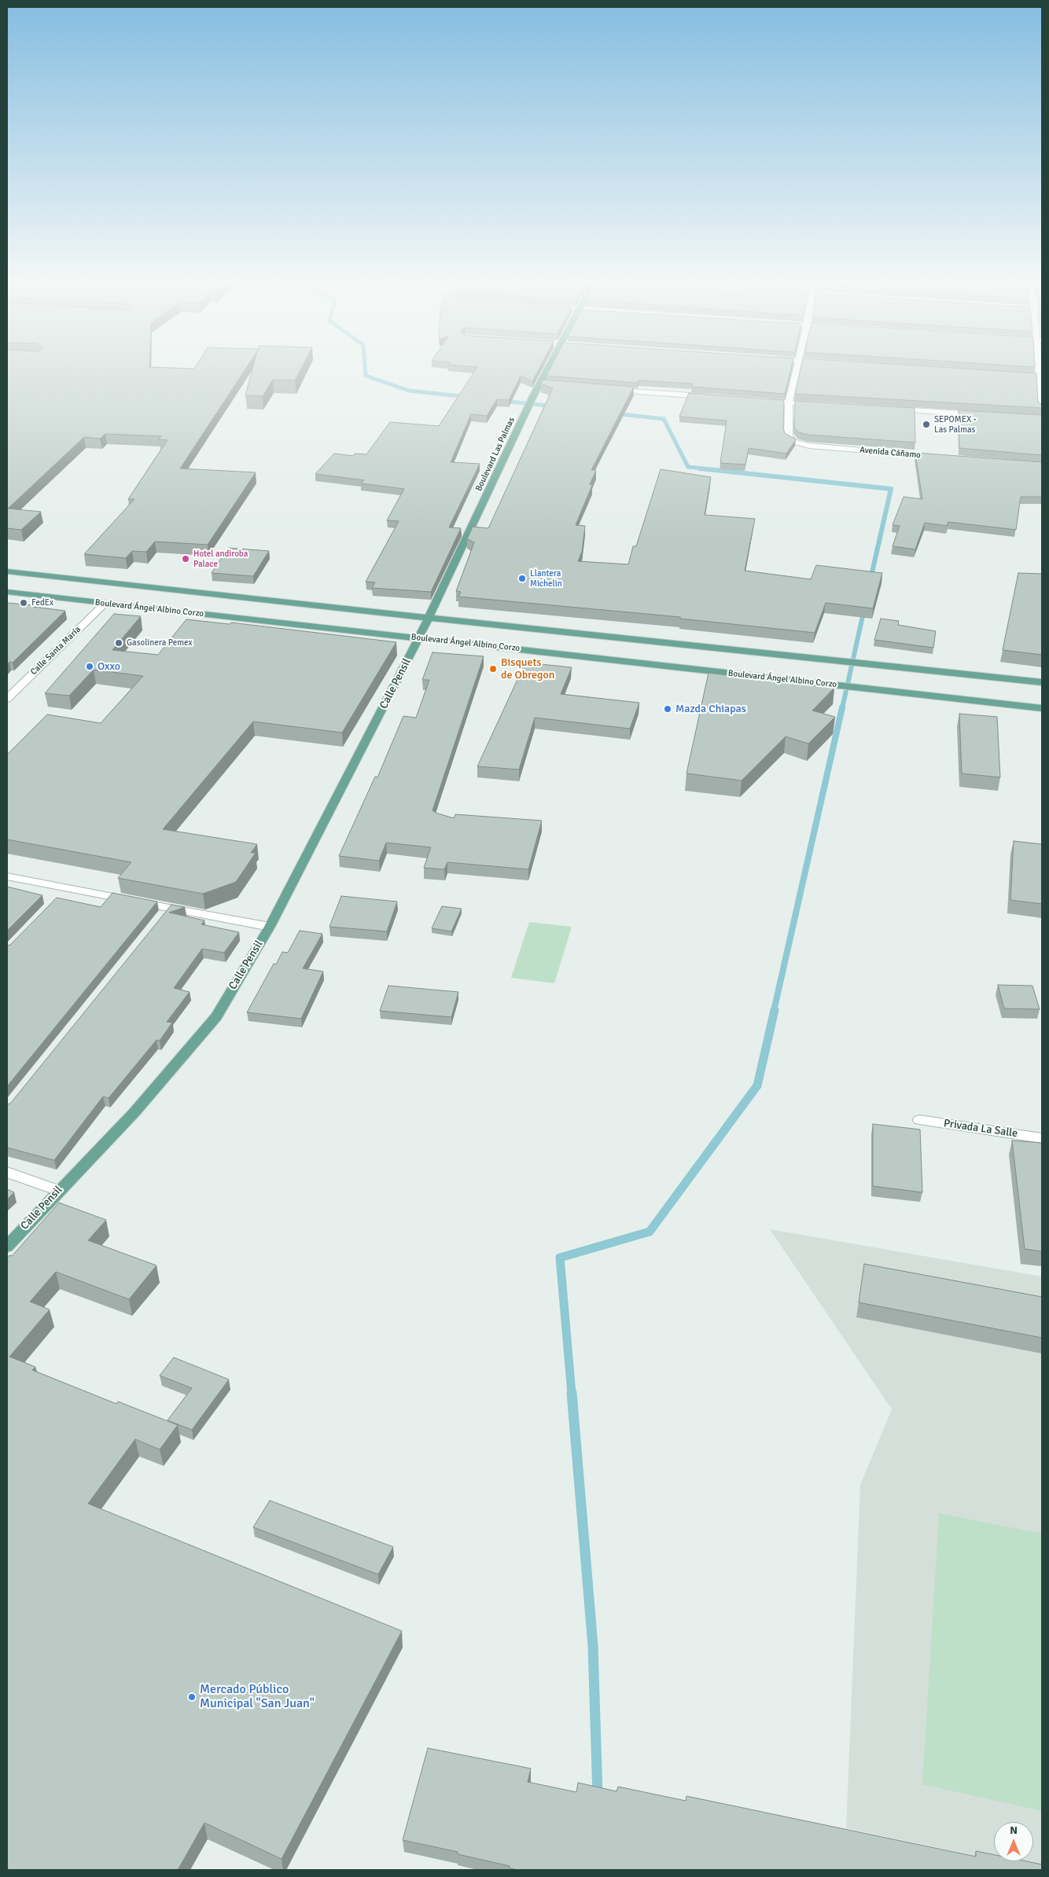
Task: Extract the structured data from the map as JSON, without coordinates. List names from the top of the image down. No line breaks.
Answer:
{"streets":{"main road":["Boulevard Las Palmas","Boulevard Ángel Albino Corzo","Calle Pensil"],"street":["Avenida Cáñamo","Calle Santa María","Privada La Salle"]},"crossings":[["Boulevard Las Palmas","Boulevard Ángel Albino Corzo"],["Boulevard Las Palmas","Calle Pensil"],["Boulevard Ángel Albino Corzo","Calle Santa María"],["Boulevard Ángel Albino Corzo","Calle Pensil"]],"places":["SEPOMEX - Las Palmas","Hotel andiroba Palace","Llantera Michelin","FedEx","Gasolinera Pemex","Oxxo","Bisquets de Obregon","Mazda Chiapas","Mercado Público Municipal \"San Juan\""],"north":"top"}
